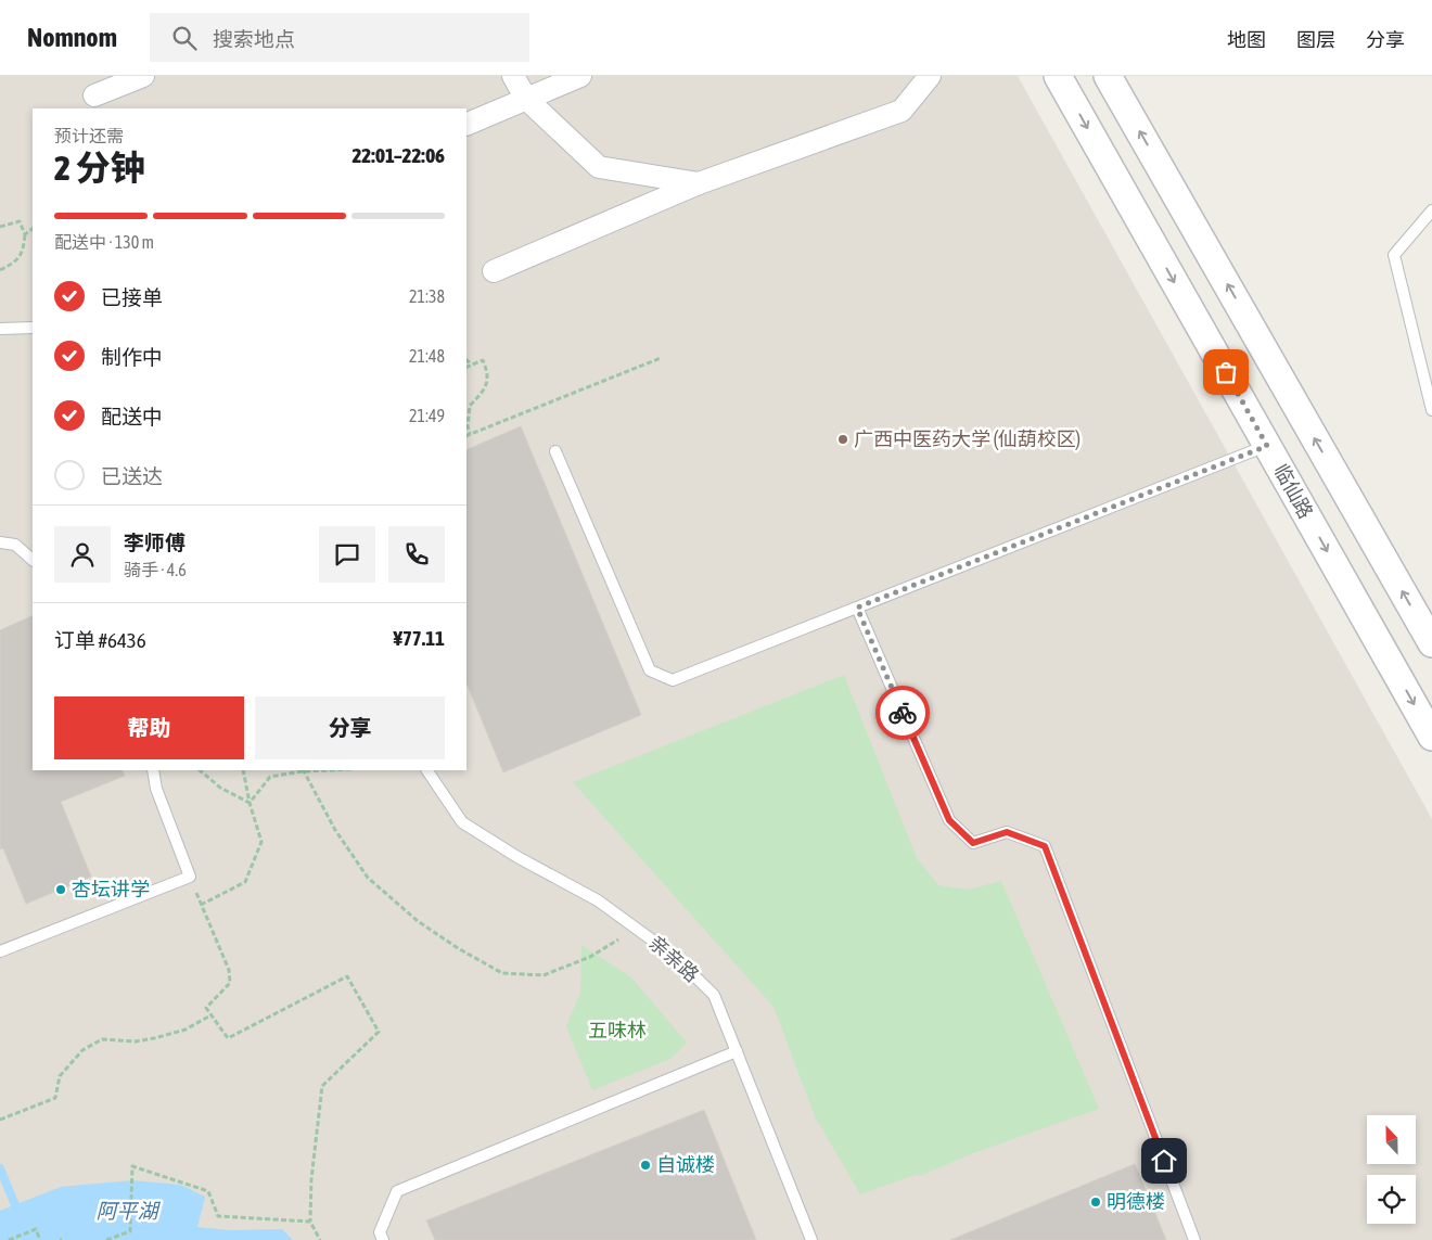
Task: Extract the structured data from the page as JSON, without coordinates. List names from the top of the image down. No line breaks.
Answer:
{"streets":{"street":["临仙路"],"lane":["亲亲路"]},"water":["阿平湖"],"parks":["五味林"],"places":["广西中医药大学 (仙葫校区)","杏坛讲学","自诚楼","明德楼"],"north":"top","page":{"header":"Nomnom","search":"搜索地点","nav":["地图","图层","分享"],"heading":["2 分钟","预计还需","22:01–22:06"],"panel":["李师傅","骑手 · 4.6","订单 #6436","¥77.11"],"bar":"配送中 · 130 m","list":[["已接单","21:38"],["制作中","21:48"],["配送中","21:49"],"已送达"],"buttons":["帮助","分享"]}}
